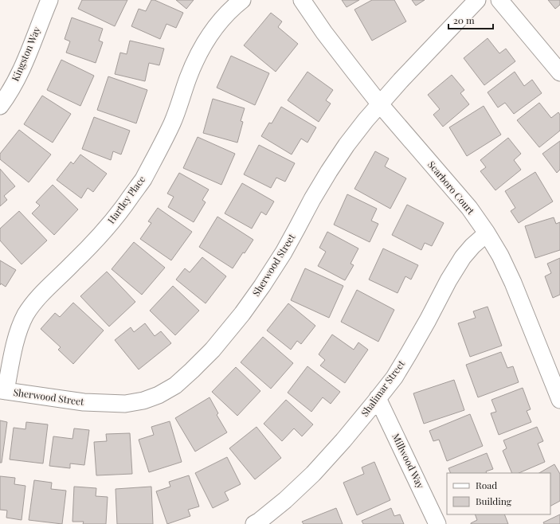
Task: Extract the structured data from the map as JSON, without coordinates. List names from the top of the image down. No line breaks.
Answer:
{"streets":{"street":["Kingston Way","Scarboro Court","Hartley Place","Sherwood Street","Shalimar Street","Millwood Way"]},"crossings":[["Scarboro Court","Sherwood Street"],["Scarboro Court","Shalimar Street"],["Hartley Place","Sherwood Street"],["Shalimar Street","Millwood Way"]],"legend":["Road","Building"],"scale_bar":"20 m"}
